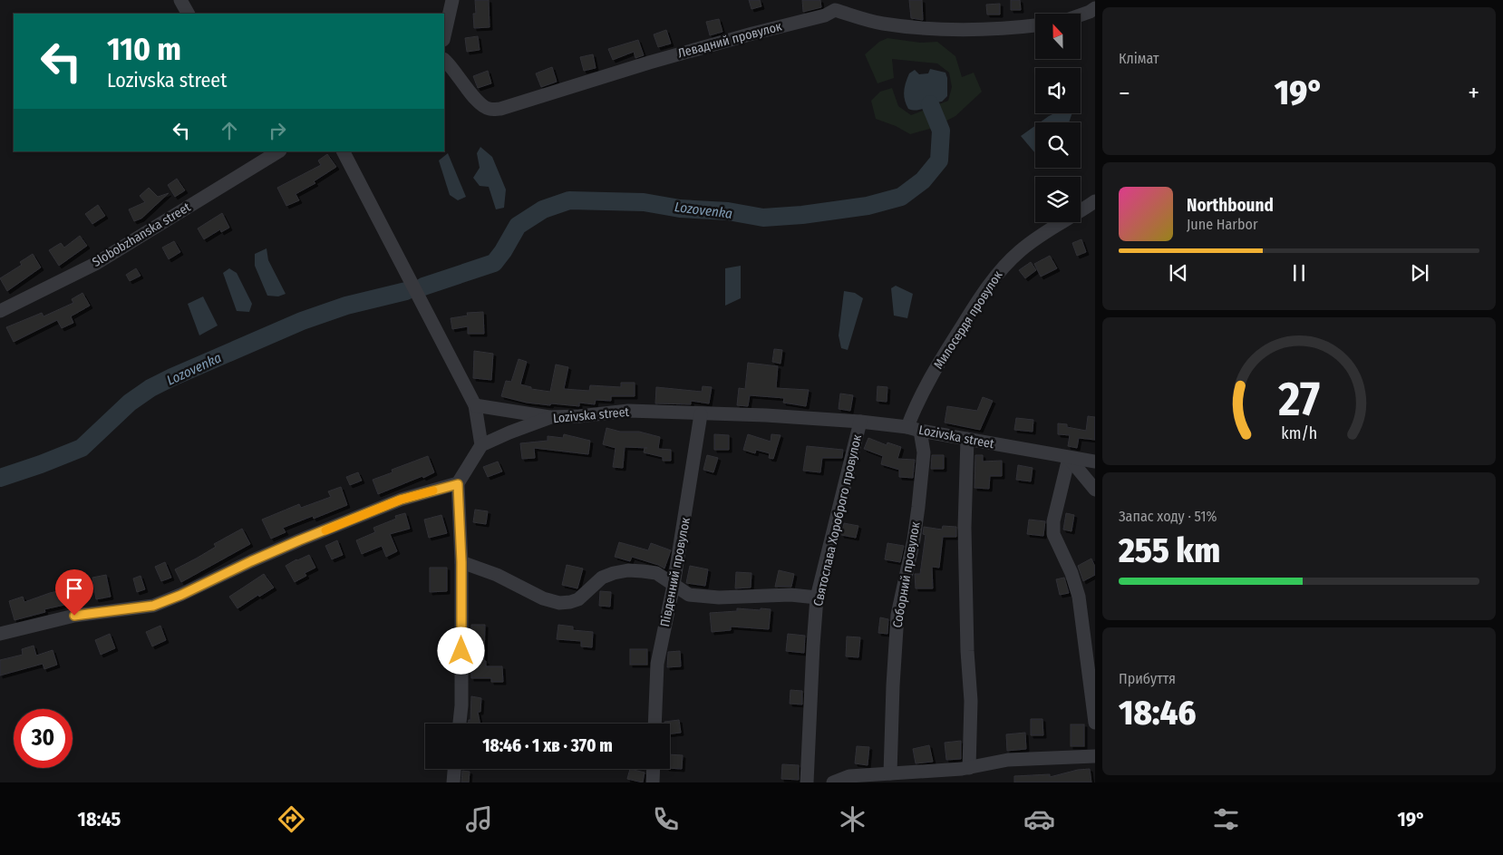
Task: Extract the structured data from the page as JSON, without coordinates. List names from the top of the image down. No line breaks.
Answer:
{"streets":{"street":["Левадний провулок","Slobobzhanska street","Милосердя провулок","Lozivska street","Святослава Хороброго провулок","Південний провулок","Соборний провулок"]},"crossings":[["Милосердя провулок","Lozivska street"],["Милосердя провулок","Соборний провулок"],["Lozivska street","Святослава Хороброго провулок"],["Lozivska street","Південний провулок"],["Lozivska street","Соборний провулок"]],"water":["Lozovenka"],"north":"top","page":{"tile":["Клімат",["Запас ходу · 51%","255 km"],["Прибуття","18:46"]],"turn":["110 m","Lozivska street"],"heat":["−","19°","+"],"song":["Northbound","June Harbor"],"limit":"30","trip":"18:46 · 1 хв · 370 m","tabs":["18:45","19°"],"gauge":["27","km/h"]}}
